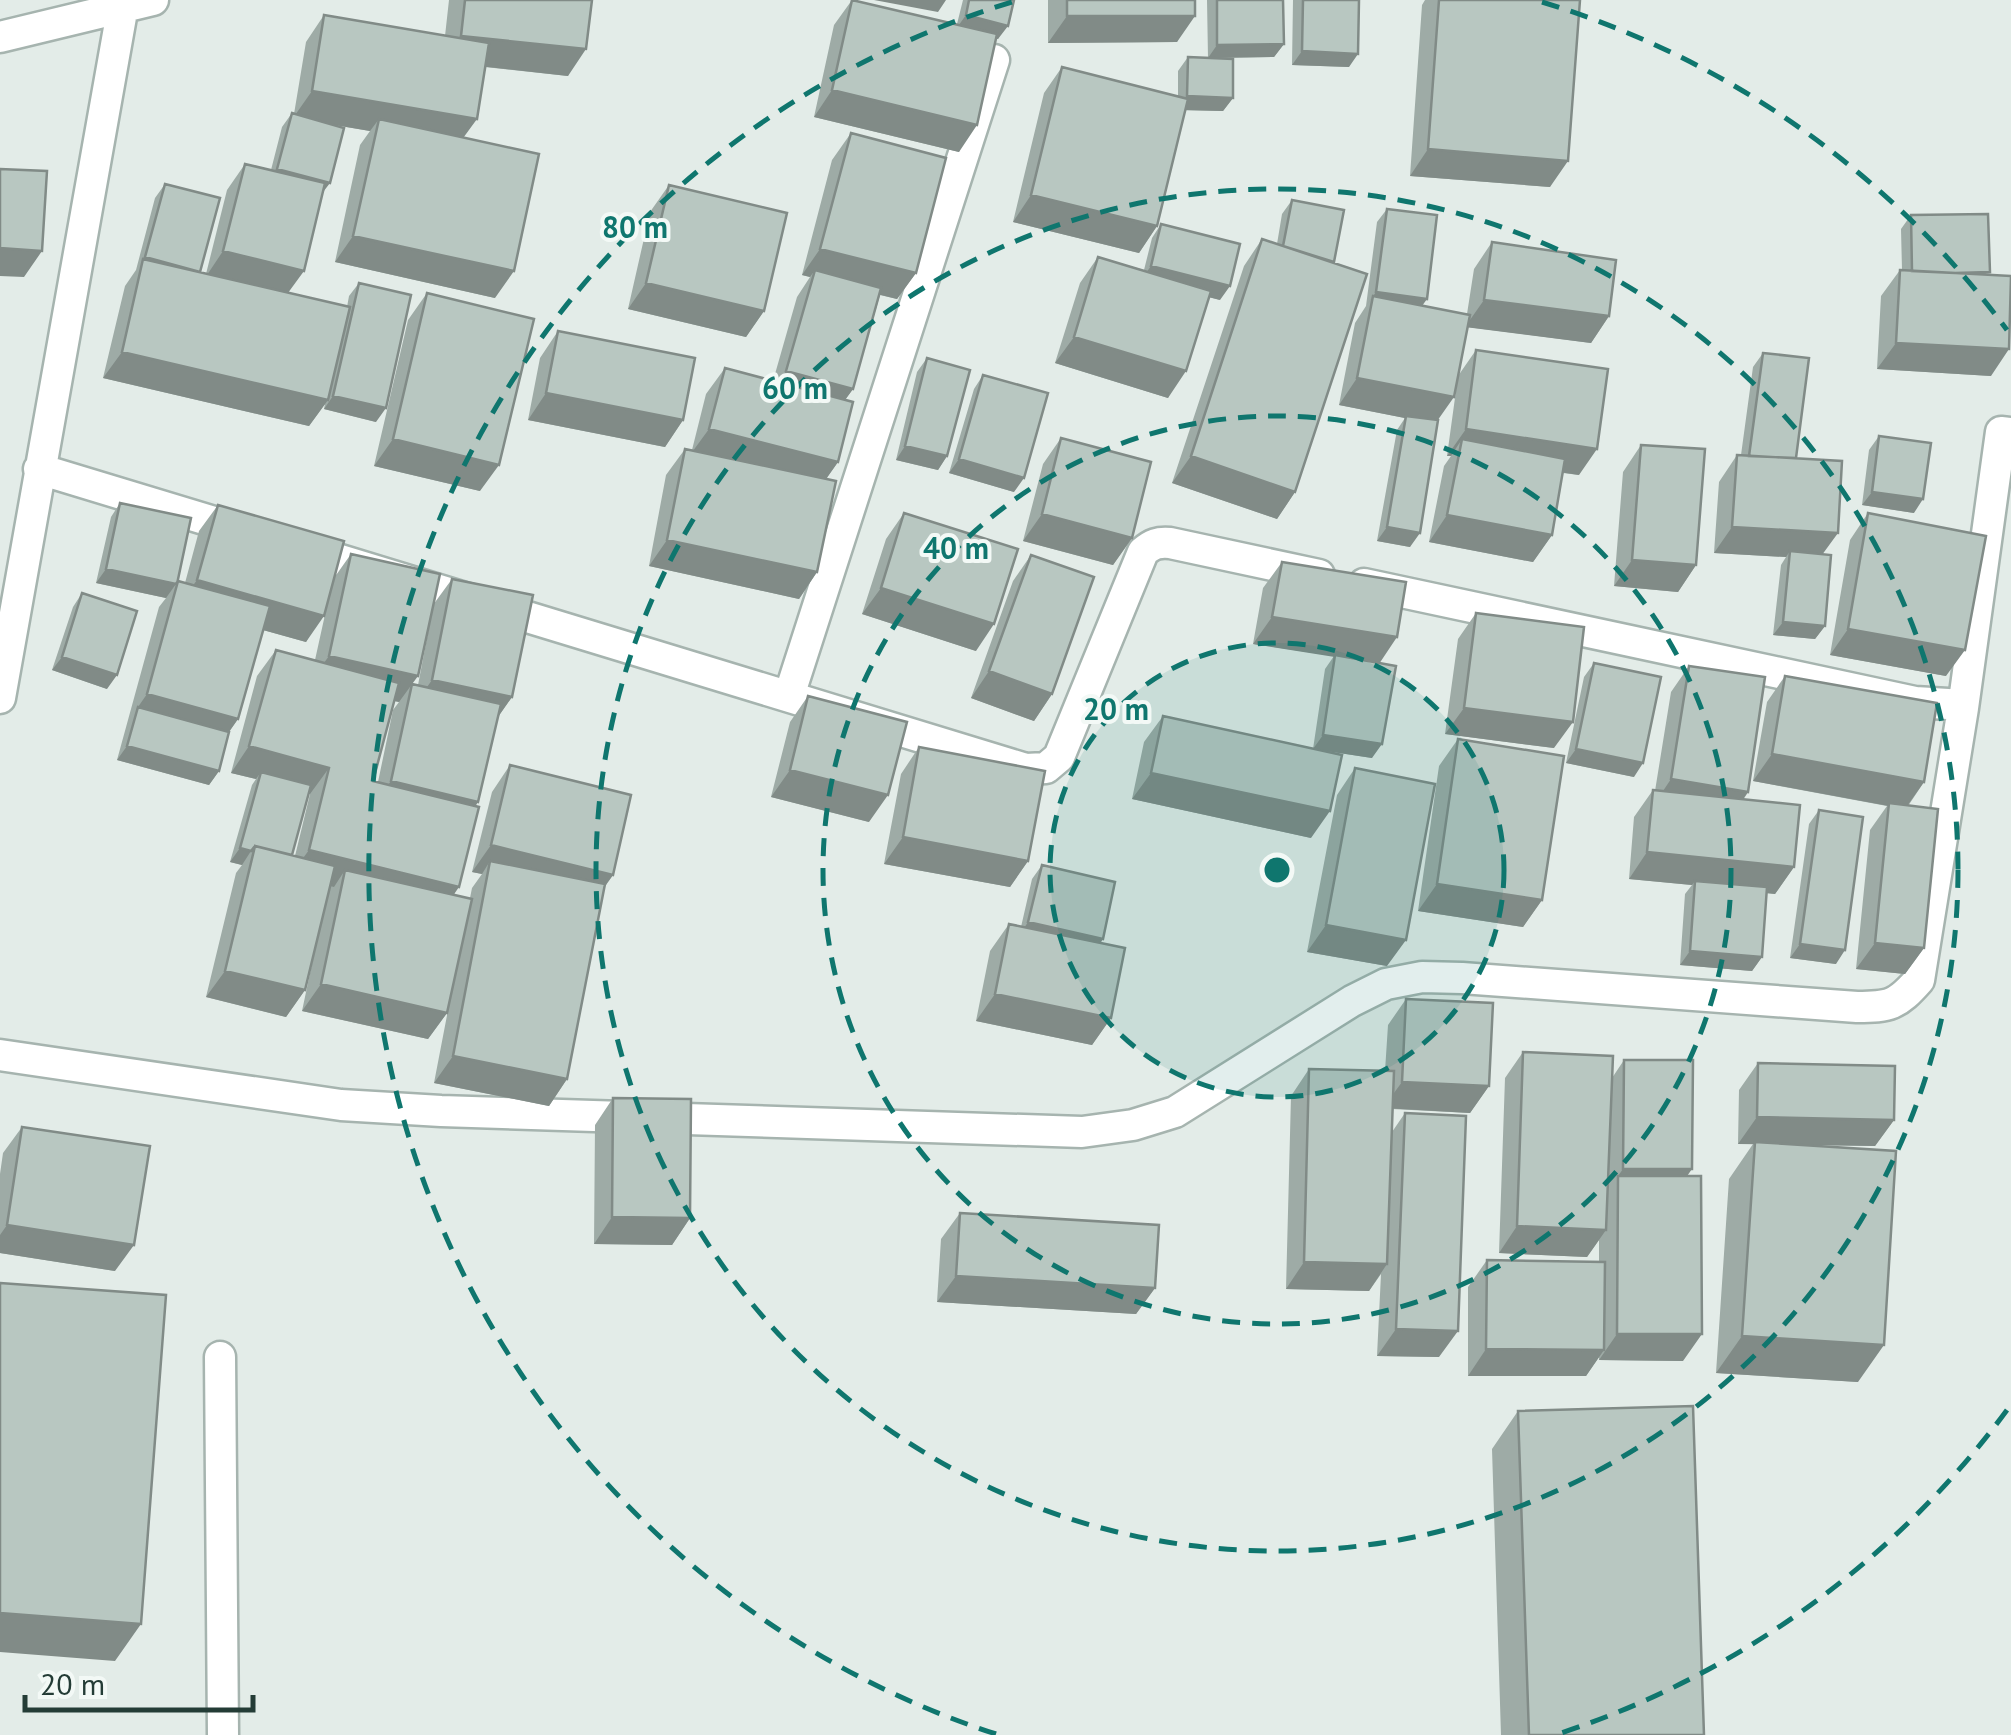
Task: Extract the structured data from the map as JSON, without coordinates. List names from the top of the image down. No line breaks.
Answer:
{"scale_bar":"20 m","rings":["80 m","60 m","40 m","20 m"]}
